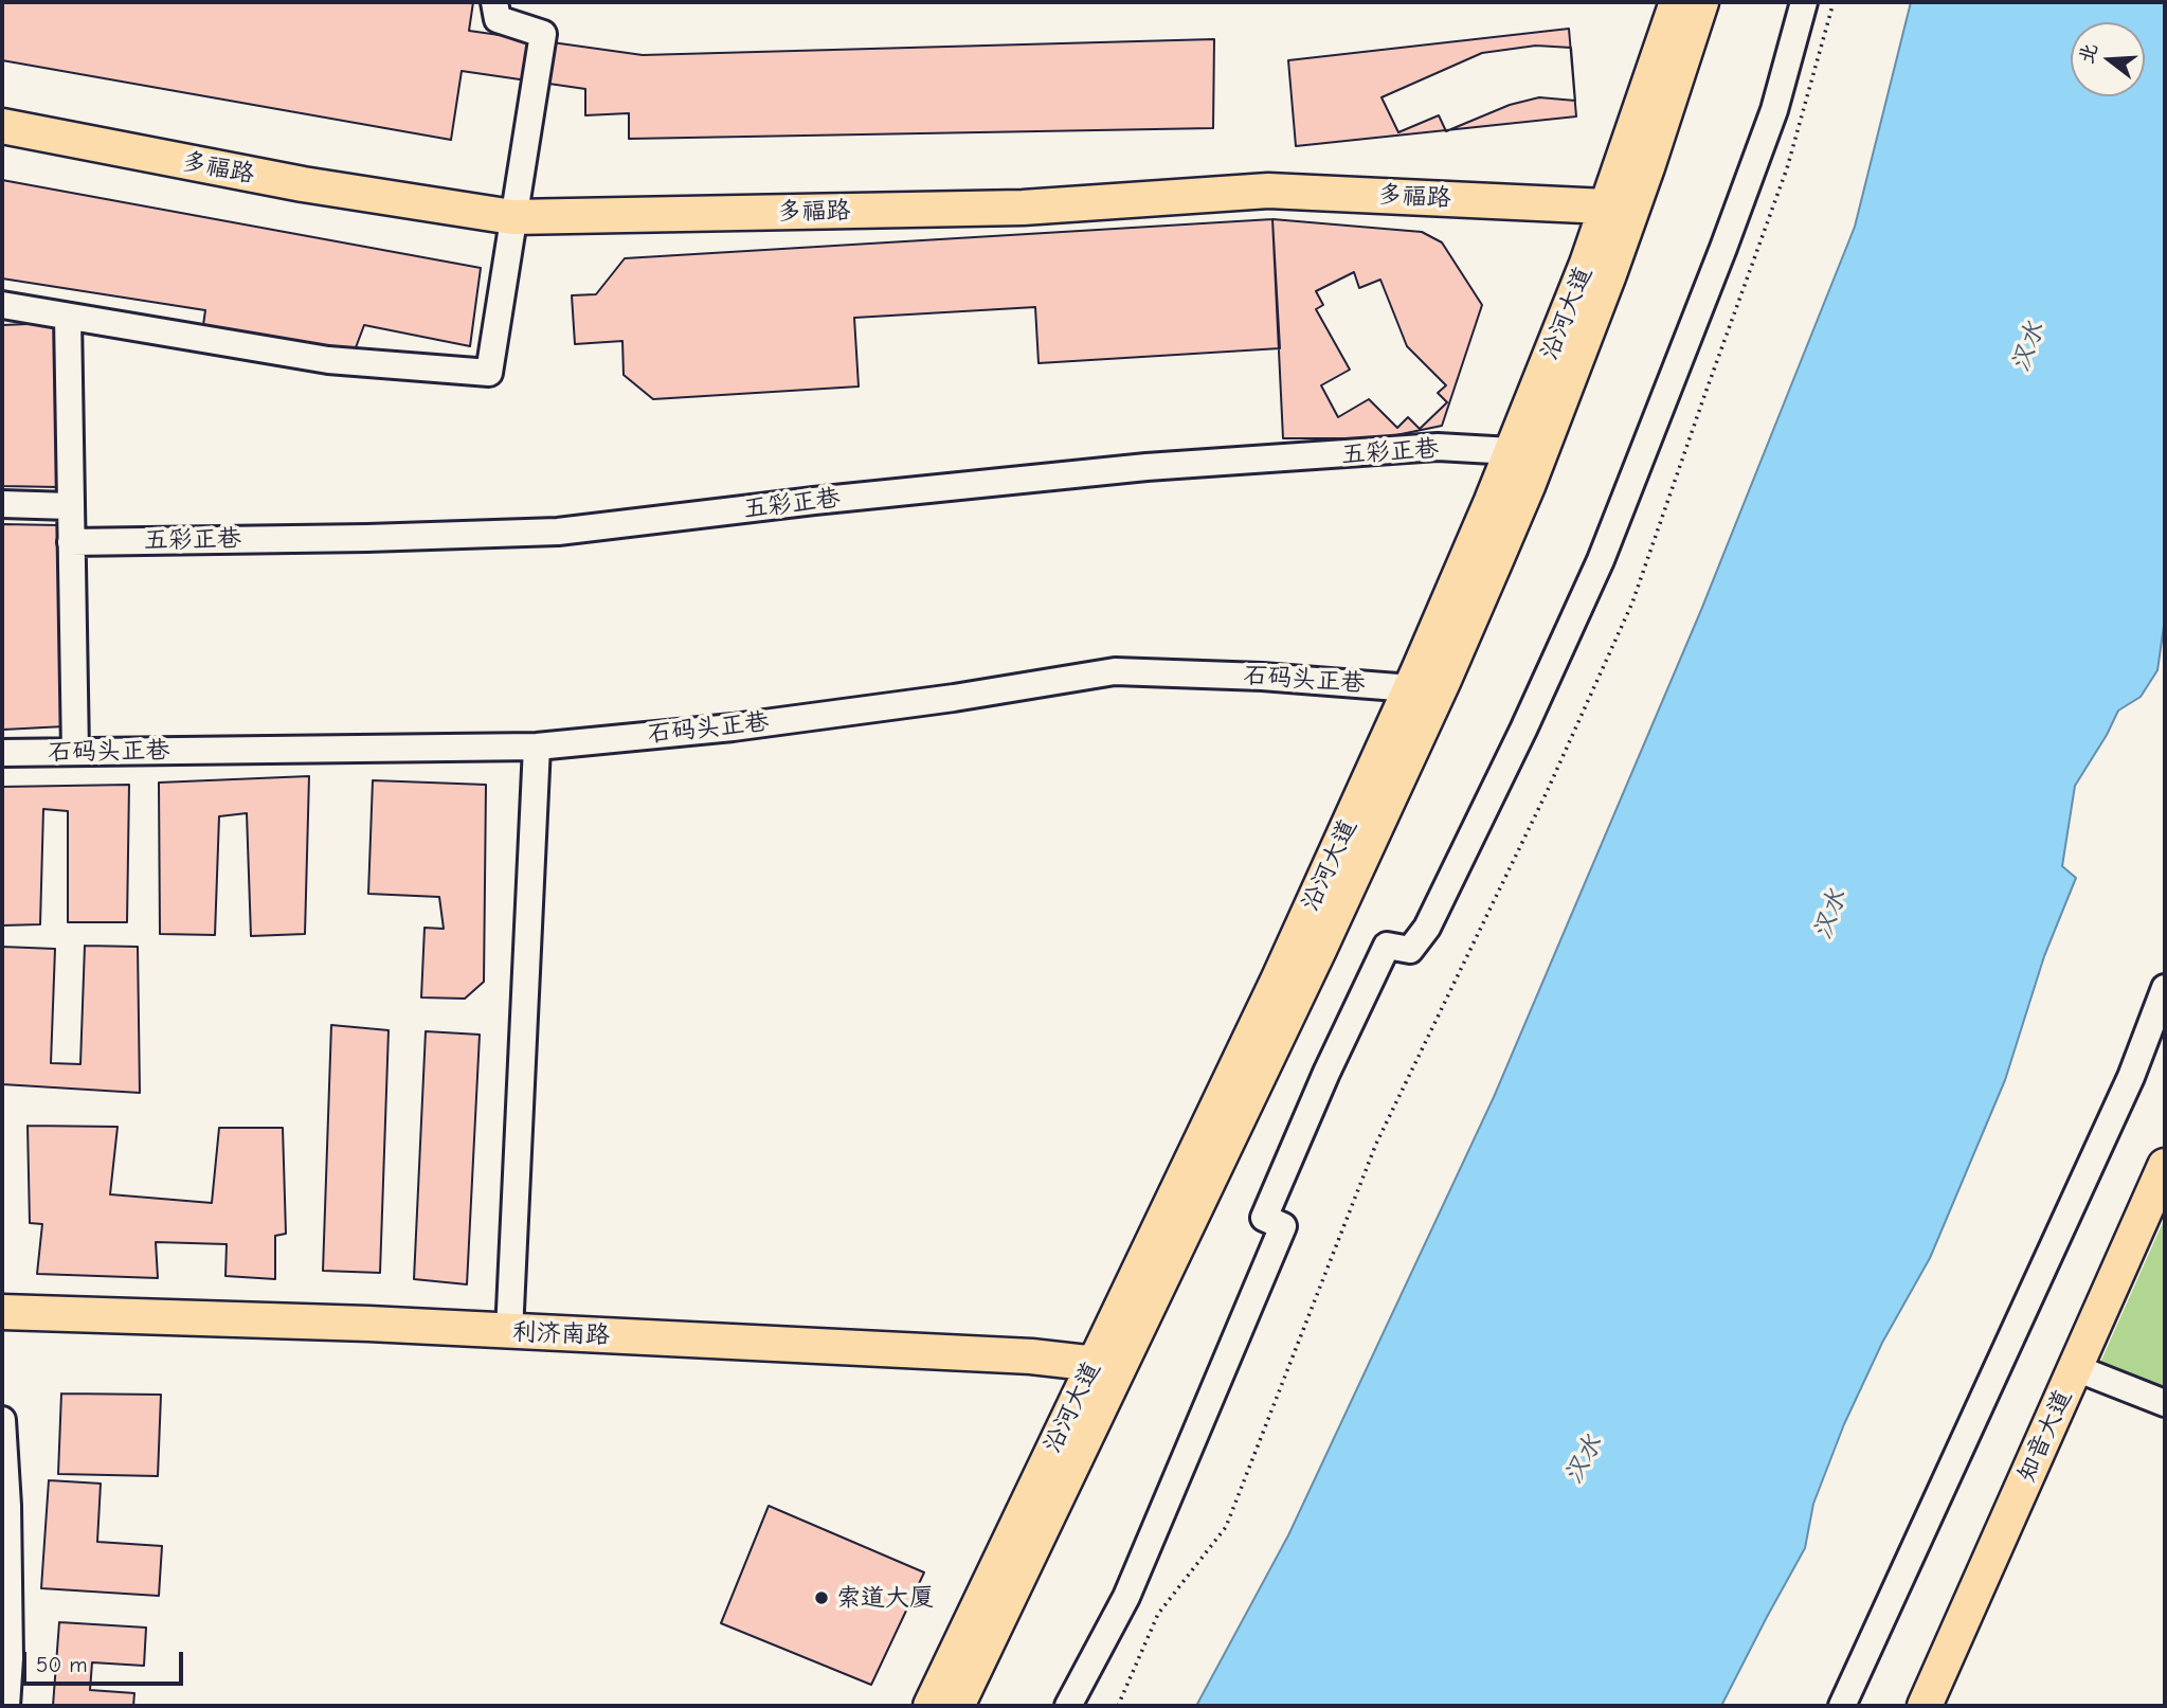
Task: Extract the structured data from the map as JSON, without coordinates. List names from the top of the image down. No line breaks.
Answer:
{"streets":{"main road":["多福路","沿河大道","利济南路","知音大道"],"street":["五彩正巷","石码头正巷"]},"crossings":[["多福路","沿河大道"],["沿河大道","五彩正巷"],["沿河大道","石码头正巷"],["沿河大道","利济南路"]],"water":["汉水"],"places":["索道大厦"],"scale_bar":"50 m","north":"left"}
